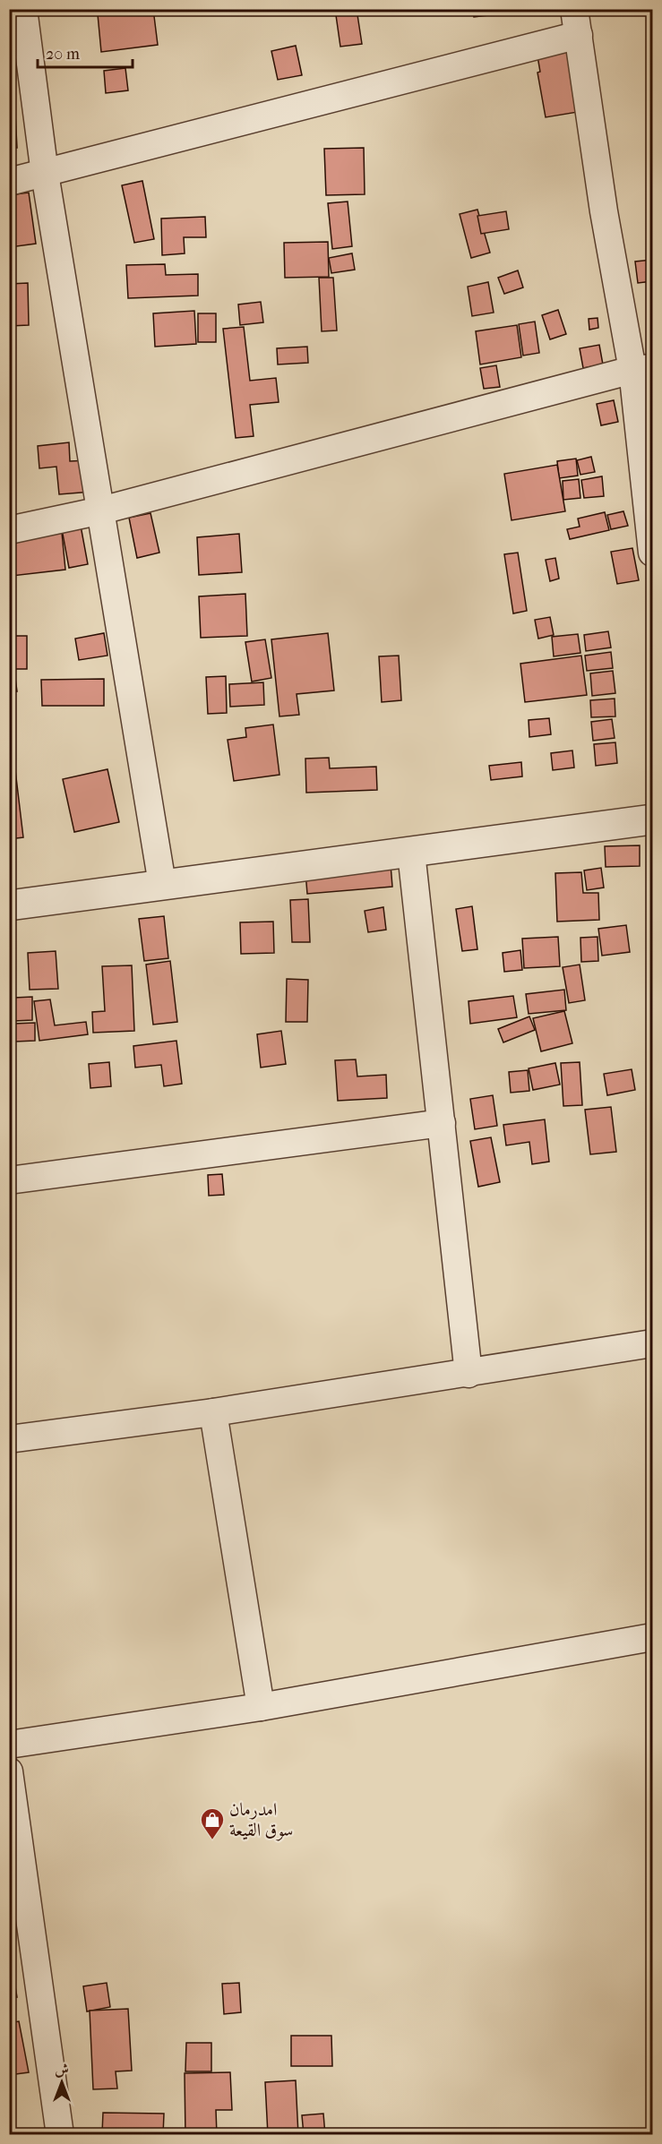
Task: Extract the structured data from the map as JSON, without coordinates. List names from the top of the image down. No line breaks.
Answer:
{"places":{"shop":["امدرمان سوق القيعة"]},"scale_bar":"20 m","north":"top"}
